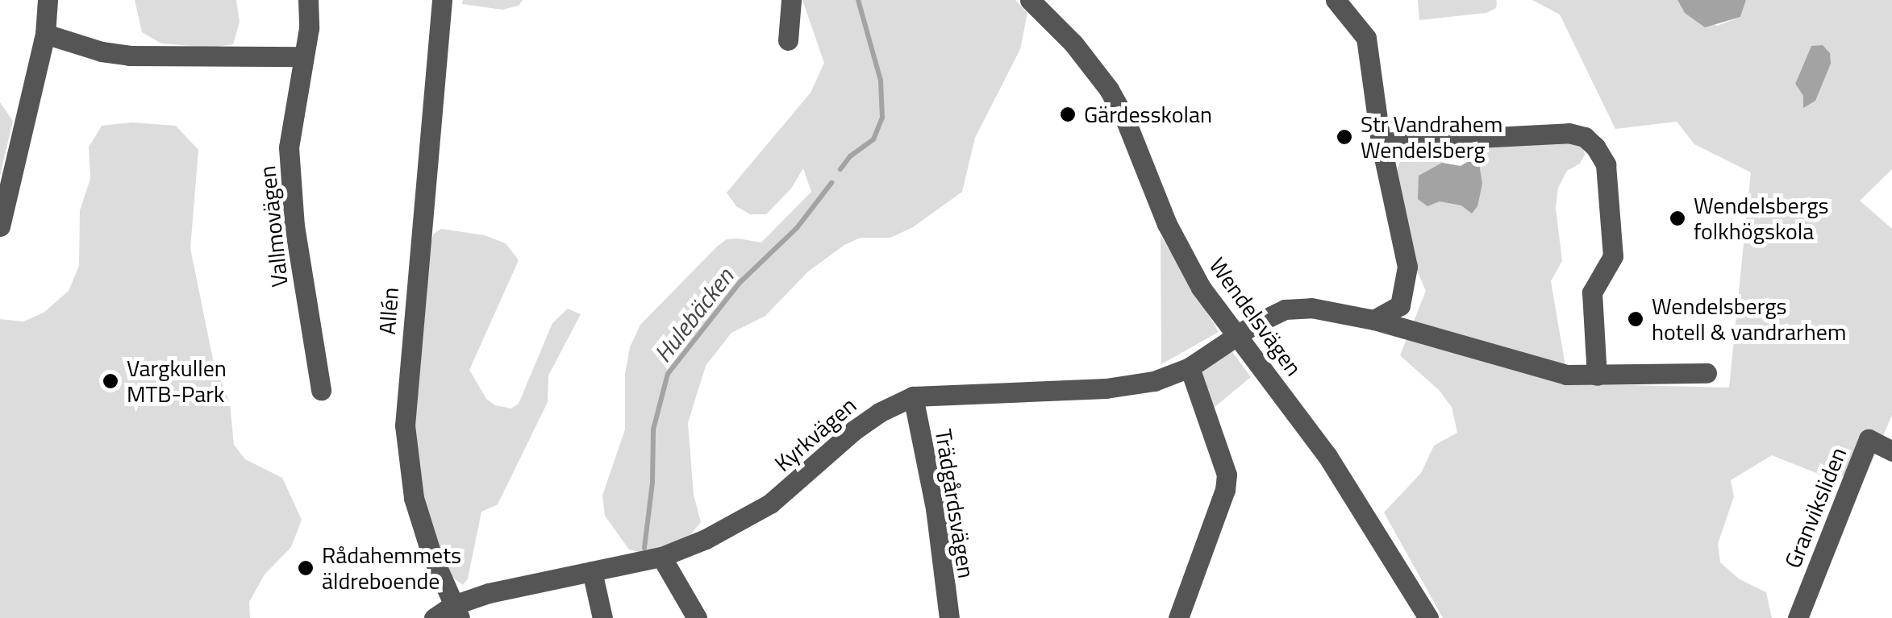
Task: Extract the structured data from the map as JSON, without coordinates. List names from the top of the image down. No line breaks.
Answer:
{"streets":{"street":["Vallmovägen","Allén","Wendelsvägen","Kyrkvägen","Trädgårdsvägen","Granviksliden"]},"crossings":[["Allén","Kyrkvägen"],["Wendelsvägen","Kyrkvägen"],["Kyrkvägen","Trädgårdsvägen"]],"water":["Hulebäcken"],"places":["Gärdesskolan","Str Vandrahem Wendelsberg","Wendelsbergs folkhögskola","Wendelsbergs hotell & vandrarhem","Vargkullen MTB-Park","Rådahemmets äldreboende"]}
